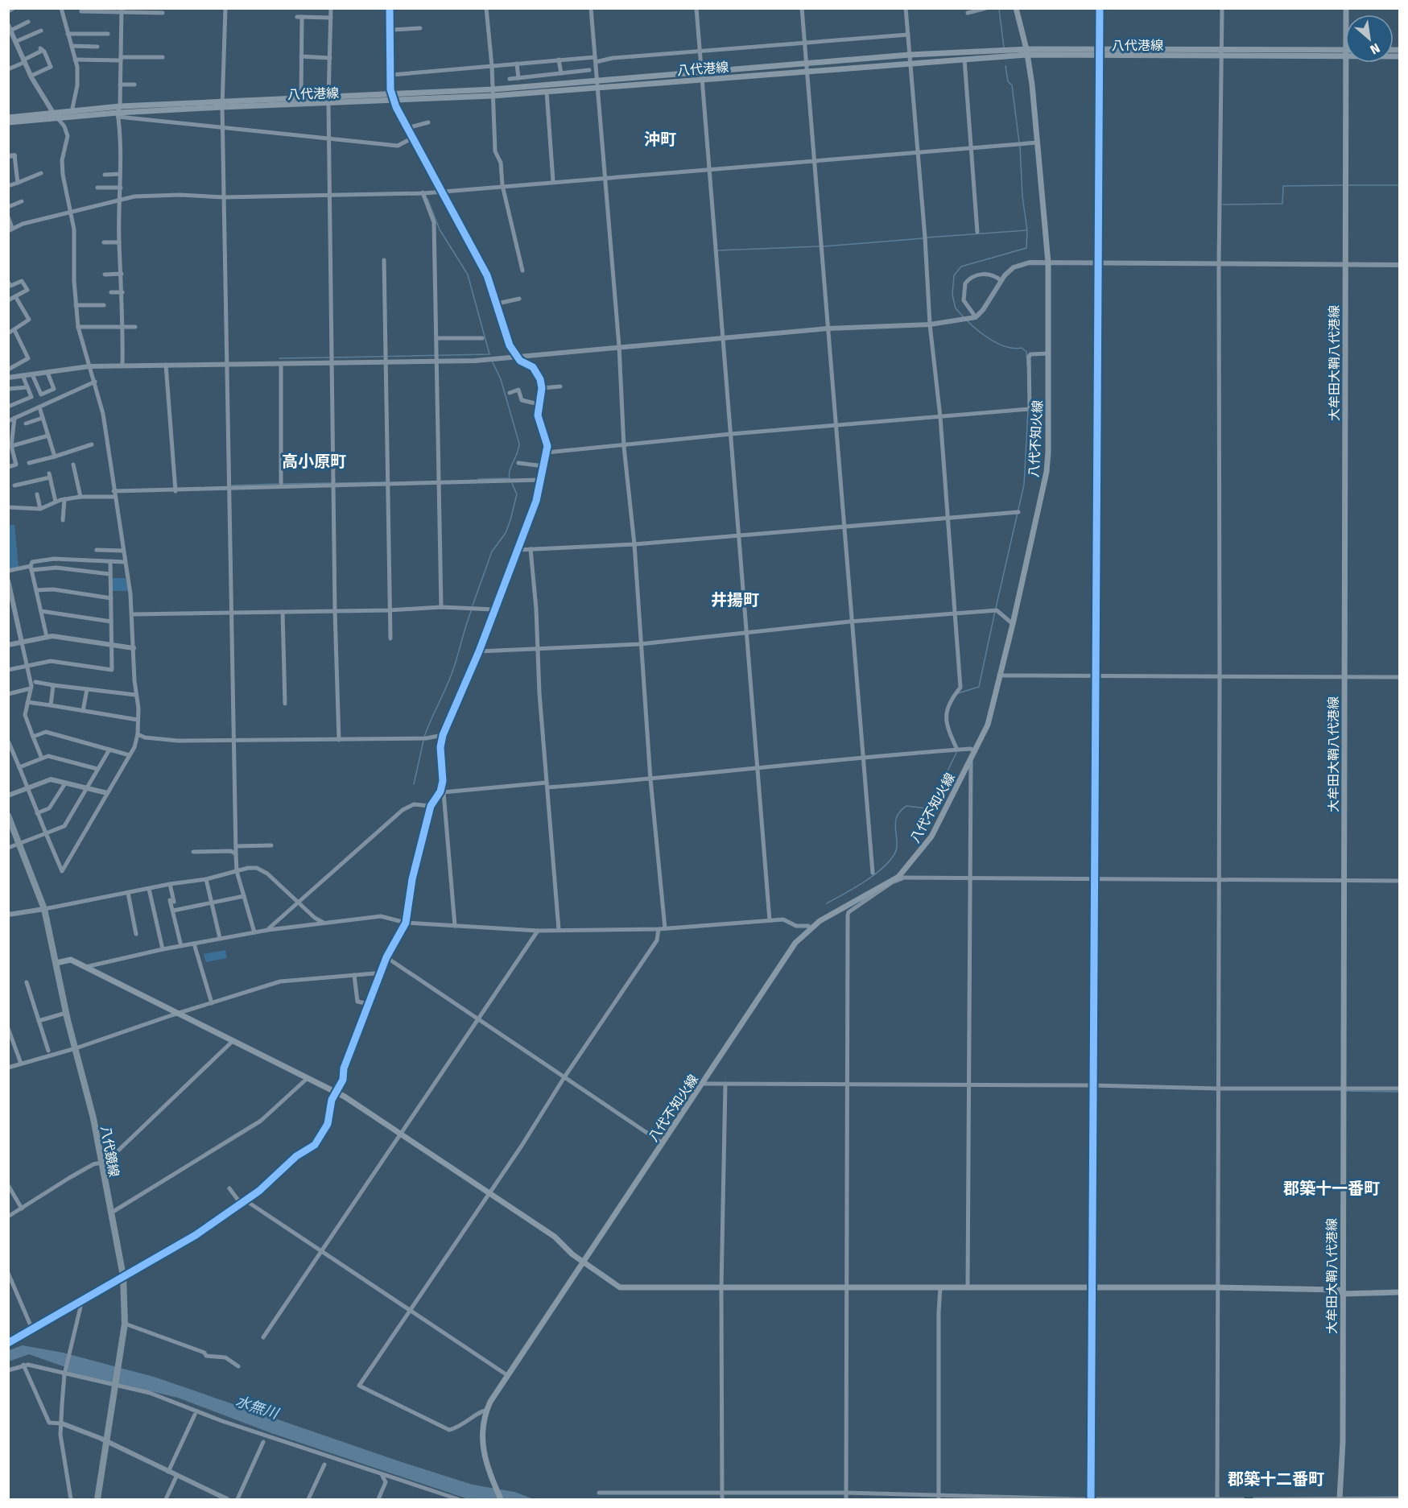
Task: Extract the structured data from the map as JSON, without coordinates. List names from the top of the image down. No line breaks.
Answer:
{"streets":{"main road":["八代港線","大牟田大鞘八代港線","八代不知火線","八代鏡線"]},"crossings":[["八代港線","八代不知火線"]],"districts":["沖町","高小原町","井揚町","郡築十一番町","郡築十二番町"],"water":["水無川"],"north":"bottom right"}
